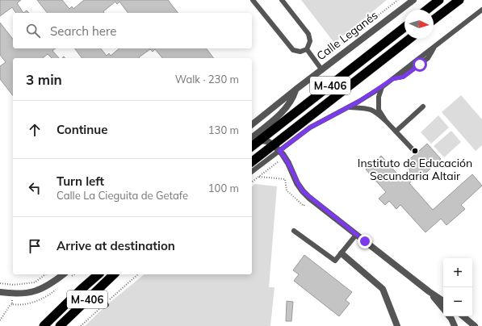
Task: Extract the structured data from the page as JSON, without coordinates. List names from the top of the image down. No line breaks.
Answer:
{"streets":{"highway":["M-406"],"street":["Calle Leganés"]},"places":["Instituto de Educación Secundaria Altair"],"north":"right","page":{"search":"Search here","heading":["3 min","Walk · 230 m"],"list":[["Continue","130 m"],["Turn left","Calle La Cieguita de Getafe","100 m"],"Arrive at destination"],"map_buttons":["+","−"]}}
